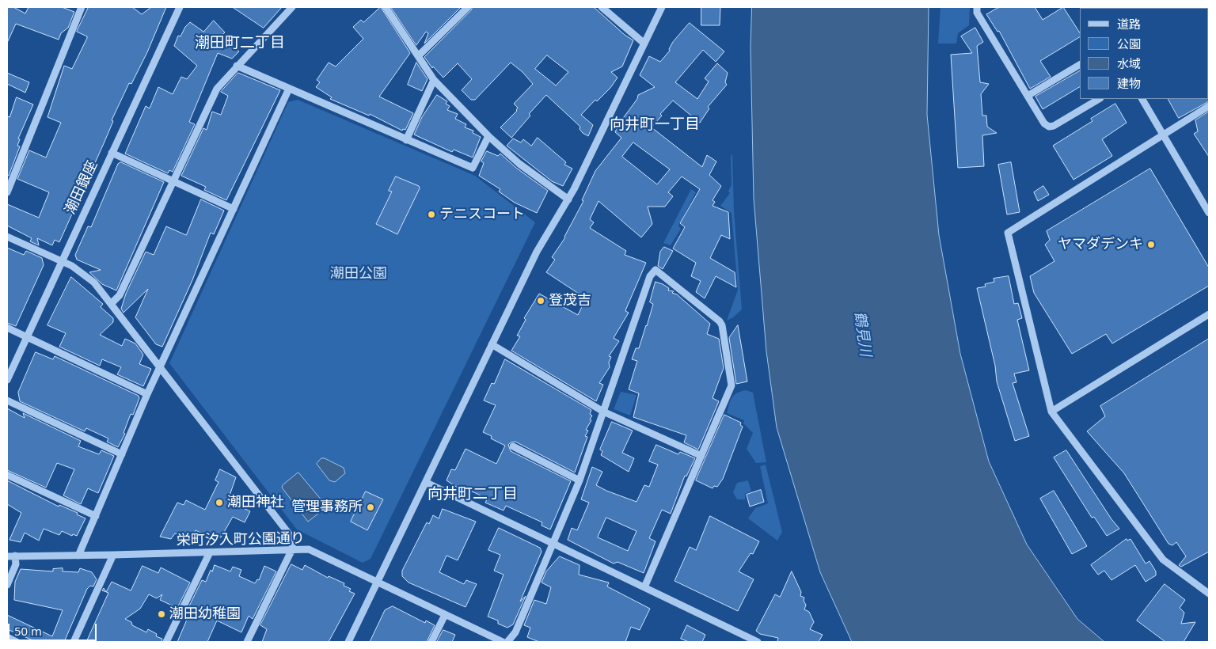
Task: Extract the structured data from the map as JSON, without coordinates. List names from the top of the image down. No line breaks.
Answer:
{"streets":{"street":["潮田銀座","栄町汐入町公園通り"]},"districts":["潮田町二丁目","向井町一丁目","向井町二丁目"],"water":["鶴見川"],"parks":["潮田公園"],"places":["テニスコート","ヤマダデンキ","登茂吉","潮田神社","管理事務所","潮田幼稚園"],"legend":["道路","公園","水域","建物"],"scale_bar":"50 m"}
